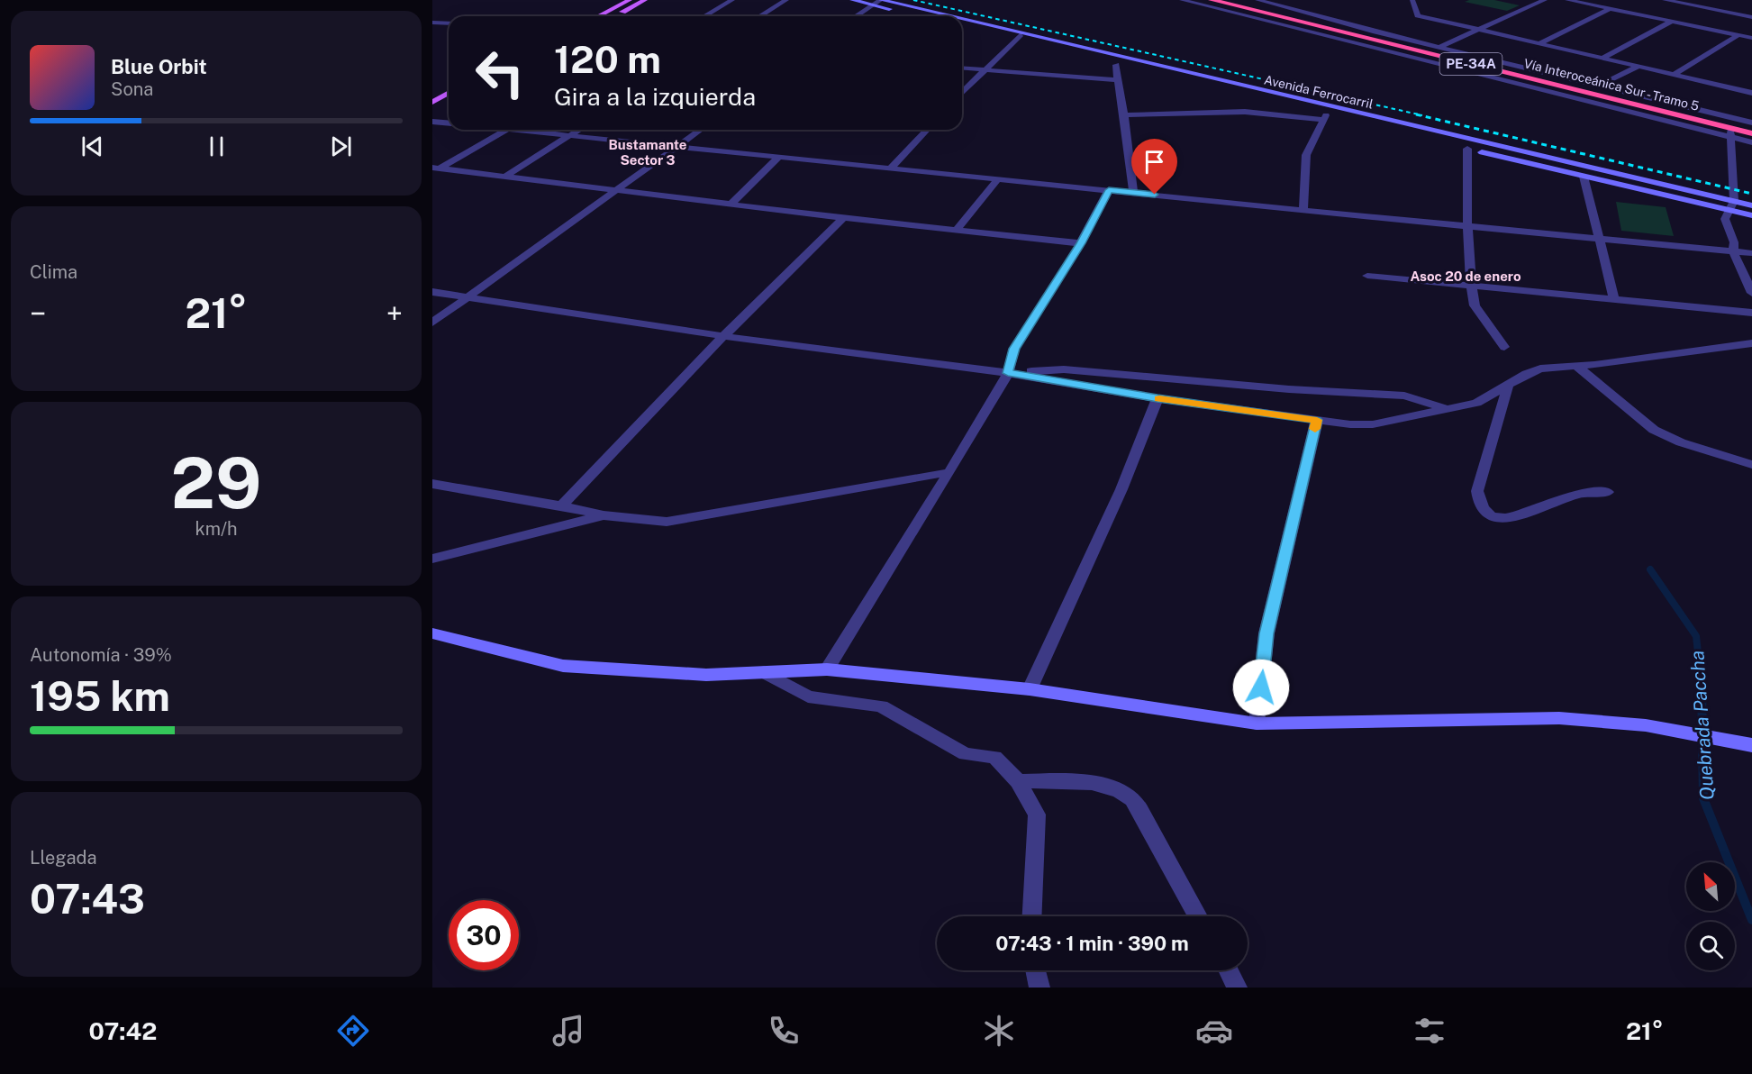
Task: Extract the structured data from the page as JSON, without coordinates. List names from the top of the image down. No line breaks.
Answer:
{"streets":{"highway":["PE-34A","Vía Interoceánica Sur - Tramo 5"],"main road":["Avenida Ferrocarril"]},"districts":["Bustamante Sector 3","Asoc 20 de enero"],"water":["Quebrada Paccha"],"north":"top left","page":{"turn":["120 m","Gira a la izquierda"],"song":["Blue Orbit","Sona"],"tile":["Clima",["29","km/h"],["Autonomía · 39%","195 km"],["Llegada","07:43"]],"heat":["−","21°","+"],"limit":"30","trip":"07:43 · 1 min · 390 m","tabs":["07:42","21°"]}}
